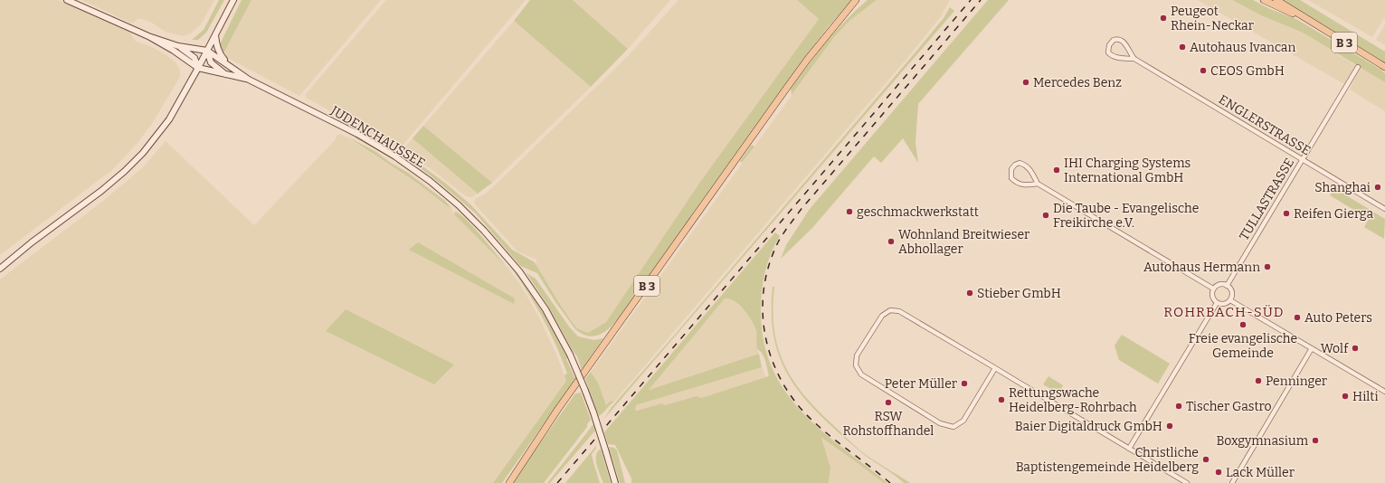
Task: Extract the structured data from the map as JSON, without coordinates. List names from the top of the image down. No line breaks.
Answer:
{"streets":{"main road":["B 3","JUDENCHAUSSEE"],"street":["ENGLERSTRASSE","TULLASTRASSE"]},"crossings":[["ENGLERSTRASSE","TULLASTRASSE"]],"districts":["ROHRBACH-SÜD"],"places":["Peugeot Rhein-Neckar","Autohaus Ivancan","CEOS GmbH","Mercedes Benz","IHI Charging Systems International GmbH","Shanghai","geschmackwerkstatt","Reifen Gierga","Die Taube - Evangelische Freikirche e.V.","Wohnland Breitwieser Abhollager","Autohaus Hermann","Stieber GmbH","Auto Peters","Freie evangelische Gemeinde","Wolf","Penninger","Peter Müller","Hilti","Rettungswache Heidelberg-Rohrbach","RSW Rohstoffhandel","Tischer Gastro","Baier Digitaldruck GmbH","Boxgymnasium","Christliche Baptistengemeinde Heidelberg","Lack Müller"]}
